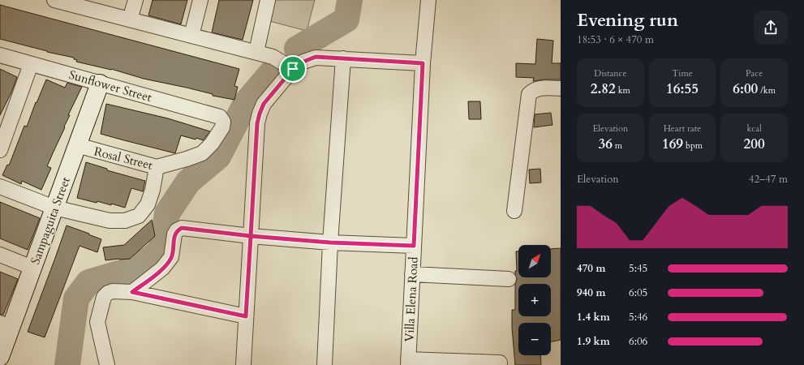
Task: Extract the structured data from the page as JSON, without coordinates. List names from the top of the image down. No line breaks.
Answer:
{"streets":{"street":["Sunflower Street","Rosal Street","Sampaguita Street","Villa Elena Road"]},"crossings":[["Sunflower Street","Rosal Street"],["Sunflower Street","Sampaguita Street"],["Rosal Street","Sampaguita Street"]],"north":"top right","page":{"heading":["Evening run","18:53 · 6 × 470 m"],"stats":[["Distance","2.82 km"],["Time","16:55"],["Pace","6:00 /km"],["Elevation","36 m"],["Heart rate","169 bpm"],["kcal","200"]],"chart":["Elevation","42–47 m"],"map_buttons":["+","−"],"list":[{"name":"470 m","note":"5:45"},{"name":"940 m","note":"6:05"},{"name":"1.4 km","note":"5:46"},{"name":"1.9 km","note":"6:06"}]}}
